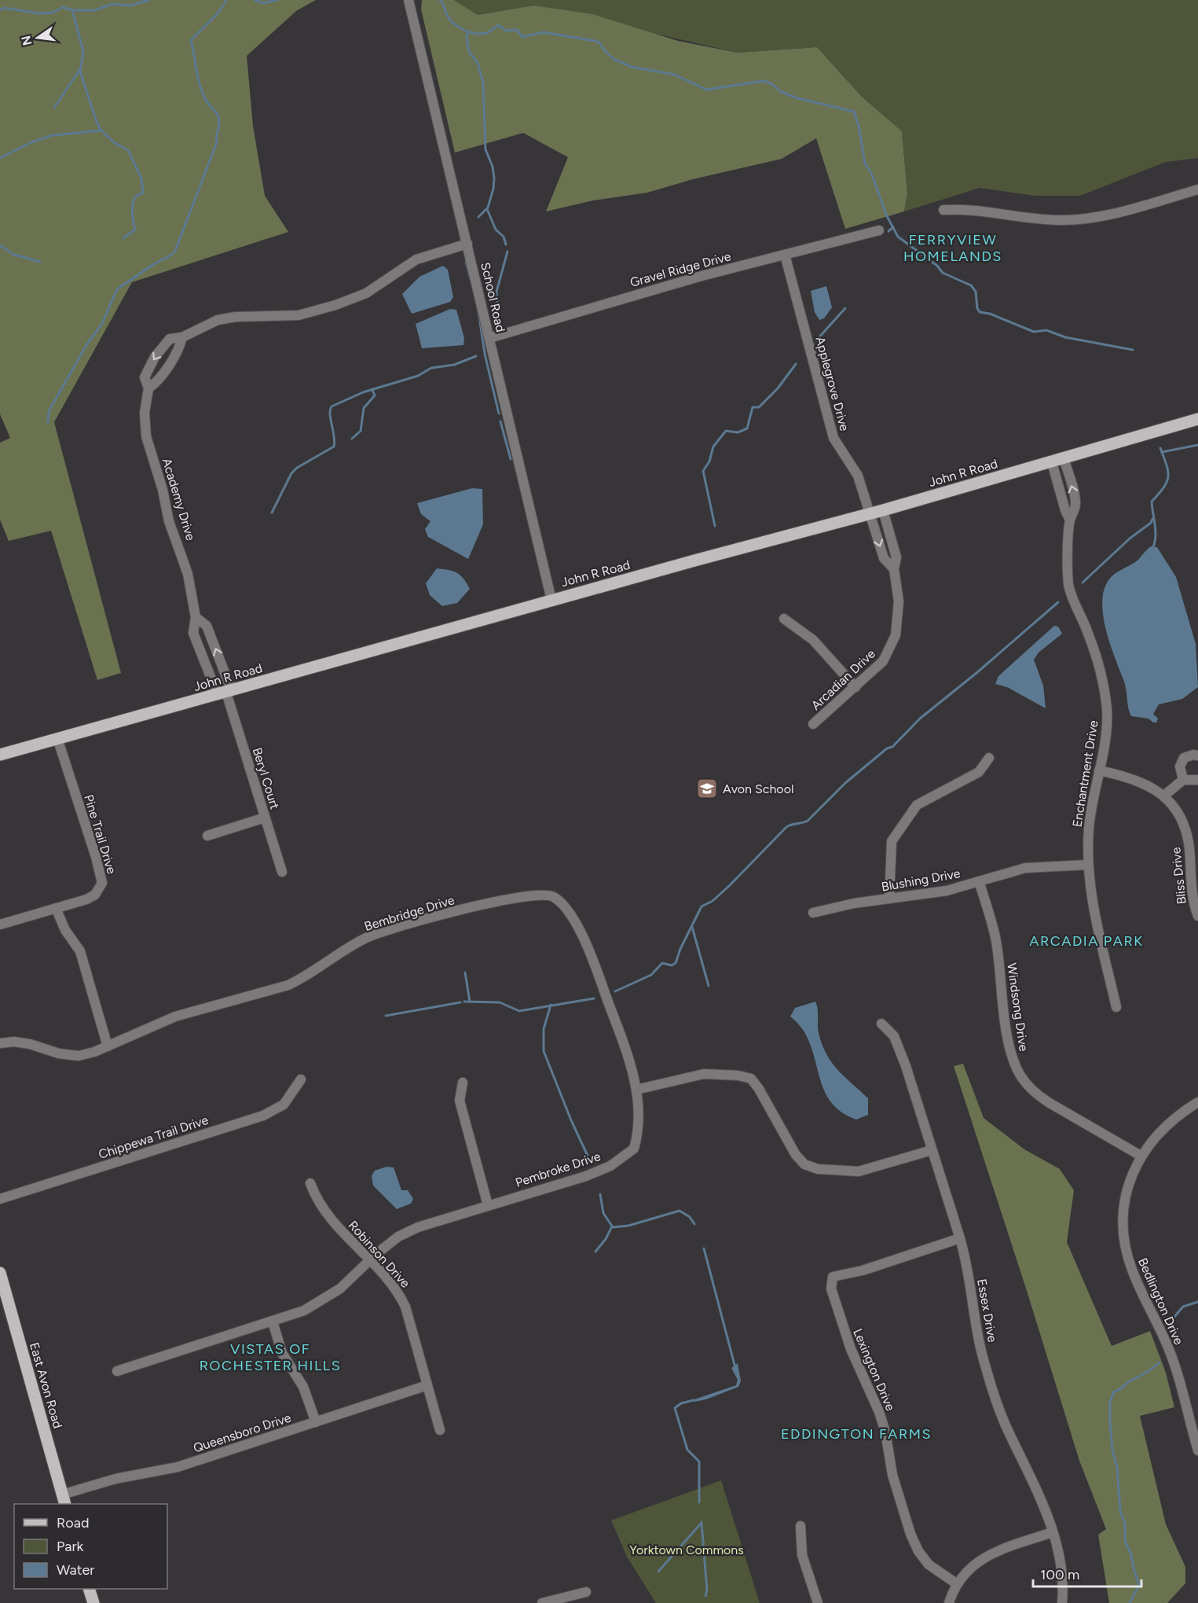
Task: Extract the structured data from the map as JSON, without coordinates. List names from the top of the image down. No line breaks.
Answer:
{"streets":{"main road":["John R Road","East Avon Road"],"street":["Gravel Ridge Drive","School Road","Applegrove Drive","Academy Drive","Arcadian Drive","Enchantment Drive","Beryl Court","Pine Trail Drive","Bliss Drive","Blushing Drive","Bembridge Drive","Windsong Drive","Chippewa Trail Drive","Pembroke Drive","Robinson Drive","Bedlington Drive","Essex Drive","Lexington Drive","Queensboro Drive"]},"crossings":[["Gravel Ridge Drive","School Road"],["Gravel Ridge Drive","Applegrove Drive"],["School Road","John R Road"],["School Road","Academy Drive"],["Applegrove Drive","John R Road"],["Applegrove Drive","Arcadian Drive"],["John R Road","Academy Drive"],["John R Road","Arcadian Drive"],["John R Road","Enchantment Drive"],["John R Road","Beryl Court"],["John R Road","Pine Trail Drive"],["Academy Drive","Beryl Court"],["Enchantment Drive","Bliss Drive"],["Enchantment Drive","Blushing Drive"],["Blushing Drive","Windsong Drive"],["Bembridge Drive","Pembroke Drive"],["Windsong Drive","Bedlington Drive"],["Pembroke Drive","Robinson Drive"],["Robinson Drive","Queensboro Drive"],["Essex Drive","Lexington Drive"],["East Avon Road","Queensboro Drive"]],"districts":["FERRYVIEW HOMELANDS","ARCADIA PARK","VISTAS OF ROCHESTER HILLS","EDDINGTON FARMS"],"parks":["Yorktown Commons"],"places":{"school or university":["Avon School"]},"legend":["Road","Park","Water"],"scale_bar":"100 m","north":"left"}
